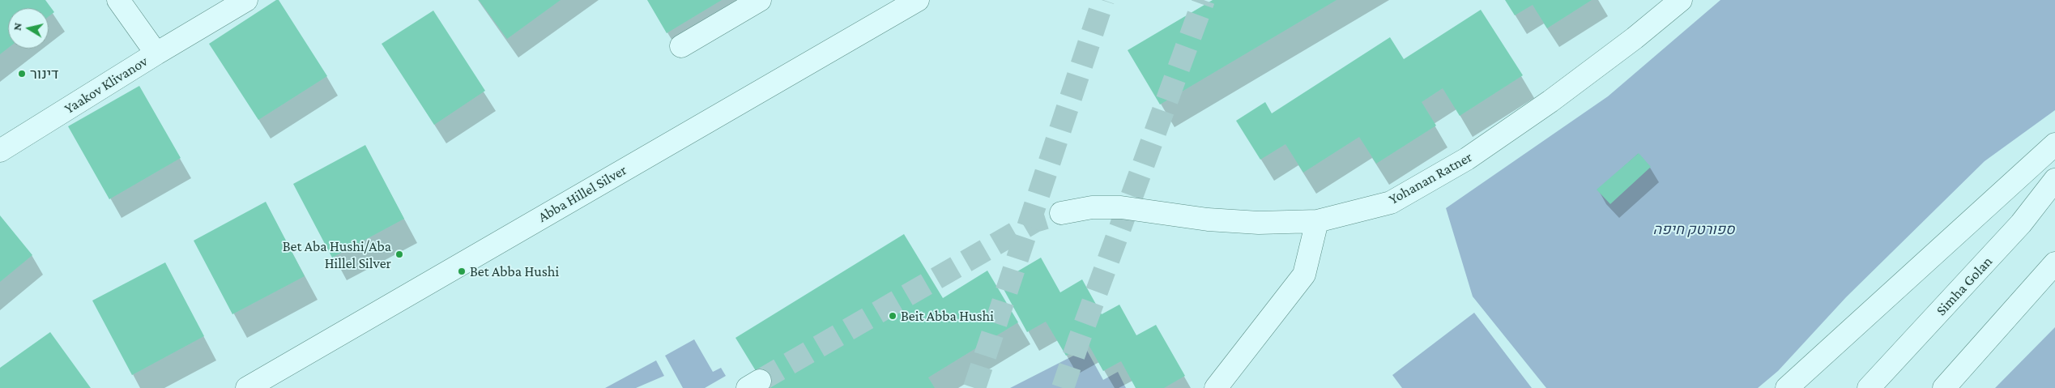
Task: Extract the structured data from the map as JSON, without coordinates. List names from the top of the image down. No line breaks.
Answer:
{"streets":{"street":["Yaakov Klivanov","Yohanan Ratner","Abba Hillel Silver","Simha Golan"]},"parks":["ספורטק חיפה"],"places":["דינור","Bet Aba Hushi/Aba Hillel Silver","Bet Abba Hushi","Beit Abba Hushi"],"north":"left"}
